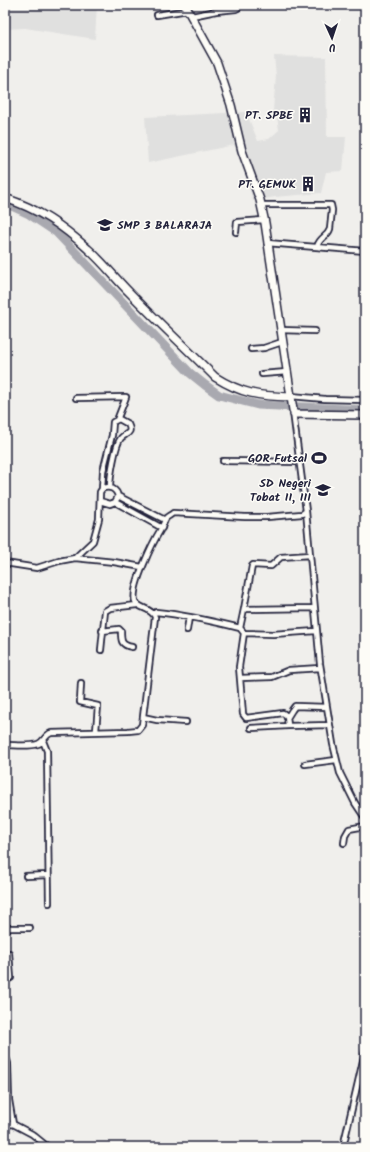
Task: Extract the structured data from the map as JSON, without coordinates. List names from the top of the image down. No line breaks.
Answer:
{"places":{"building":["PT. SPBE","PT. GEMUK"],"school or university":["SMP 3 BALARAJA","SD Negeri Tobat II, III"],"sports":["GOR Futsal"]},"north":"bottom"}
